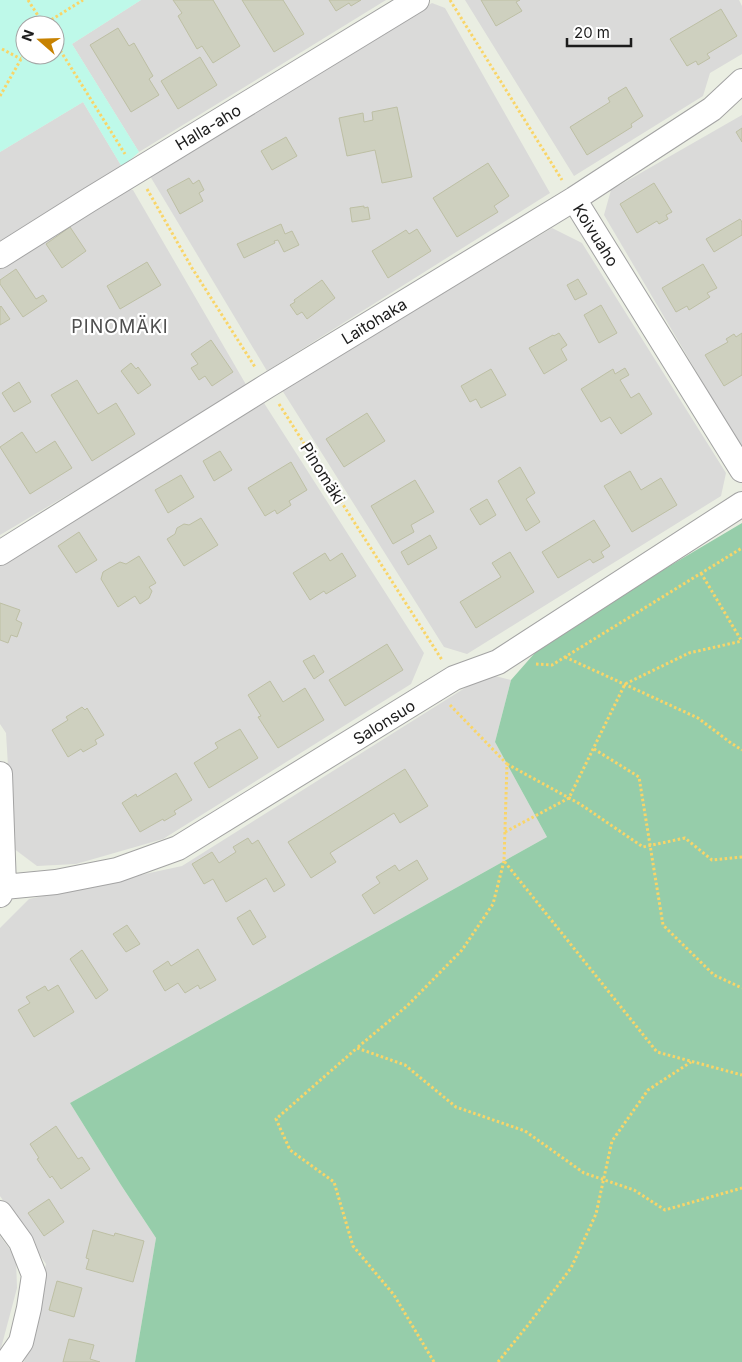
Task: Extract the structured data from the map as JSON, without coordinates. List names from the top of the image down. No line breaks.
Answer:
{"streets":{"street":["Halla-aho","Koivuaho","Laitohaka","Salonsuo"],"path":["Pinomäki"]},"crossings":[["Koivuaho","Laitohaka"],["Laitohaka","Pinomäki"],["Pinomäki","Salonsuo"]],"districts":["PINOMÄKI"],"scale_bar":"20 m","north":"left"}
